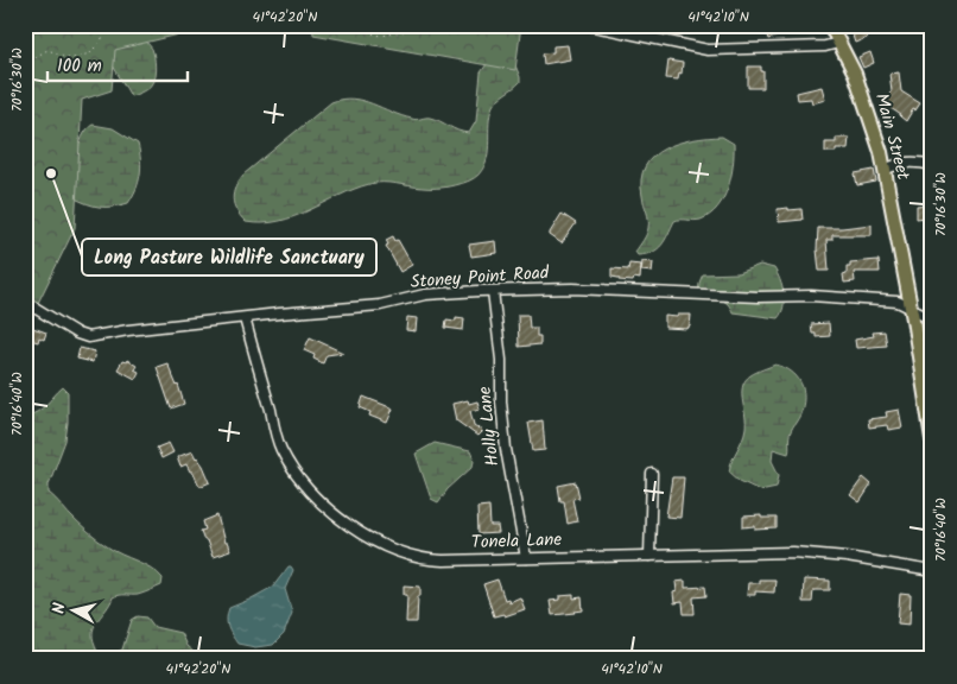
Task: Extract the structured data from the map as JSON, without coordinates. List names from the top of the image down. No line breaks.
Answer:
{"streets":{"main road":["Main Street"],"street":["Stoney Point Road","Holly Lane","Tonela Lane"]},"crossings":[["Main Street","Stoney Point Road"],["Stoney Point Road","Holly Lane"],["Stoney Point Road","Tonela Lane"],["Holly Lane","Tonela Lane"]],"places":["Long Pasture Wildlife Sanctuary"],"scale_bar":"100 m","north":"left","coordinates":["41°42'20\"N","41°42'10\"N","70°16'30\"W","70°16'40\"W"]}
